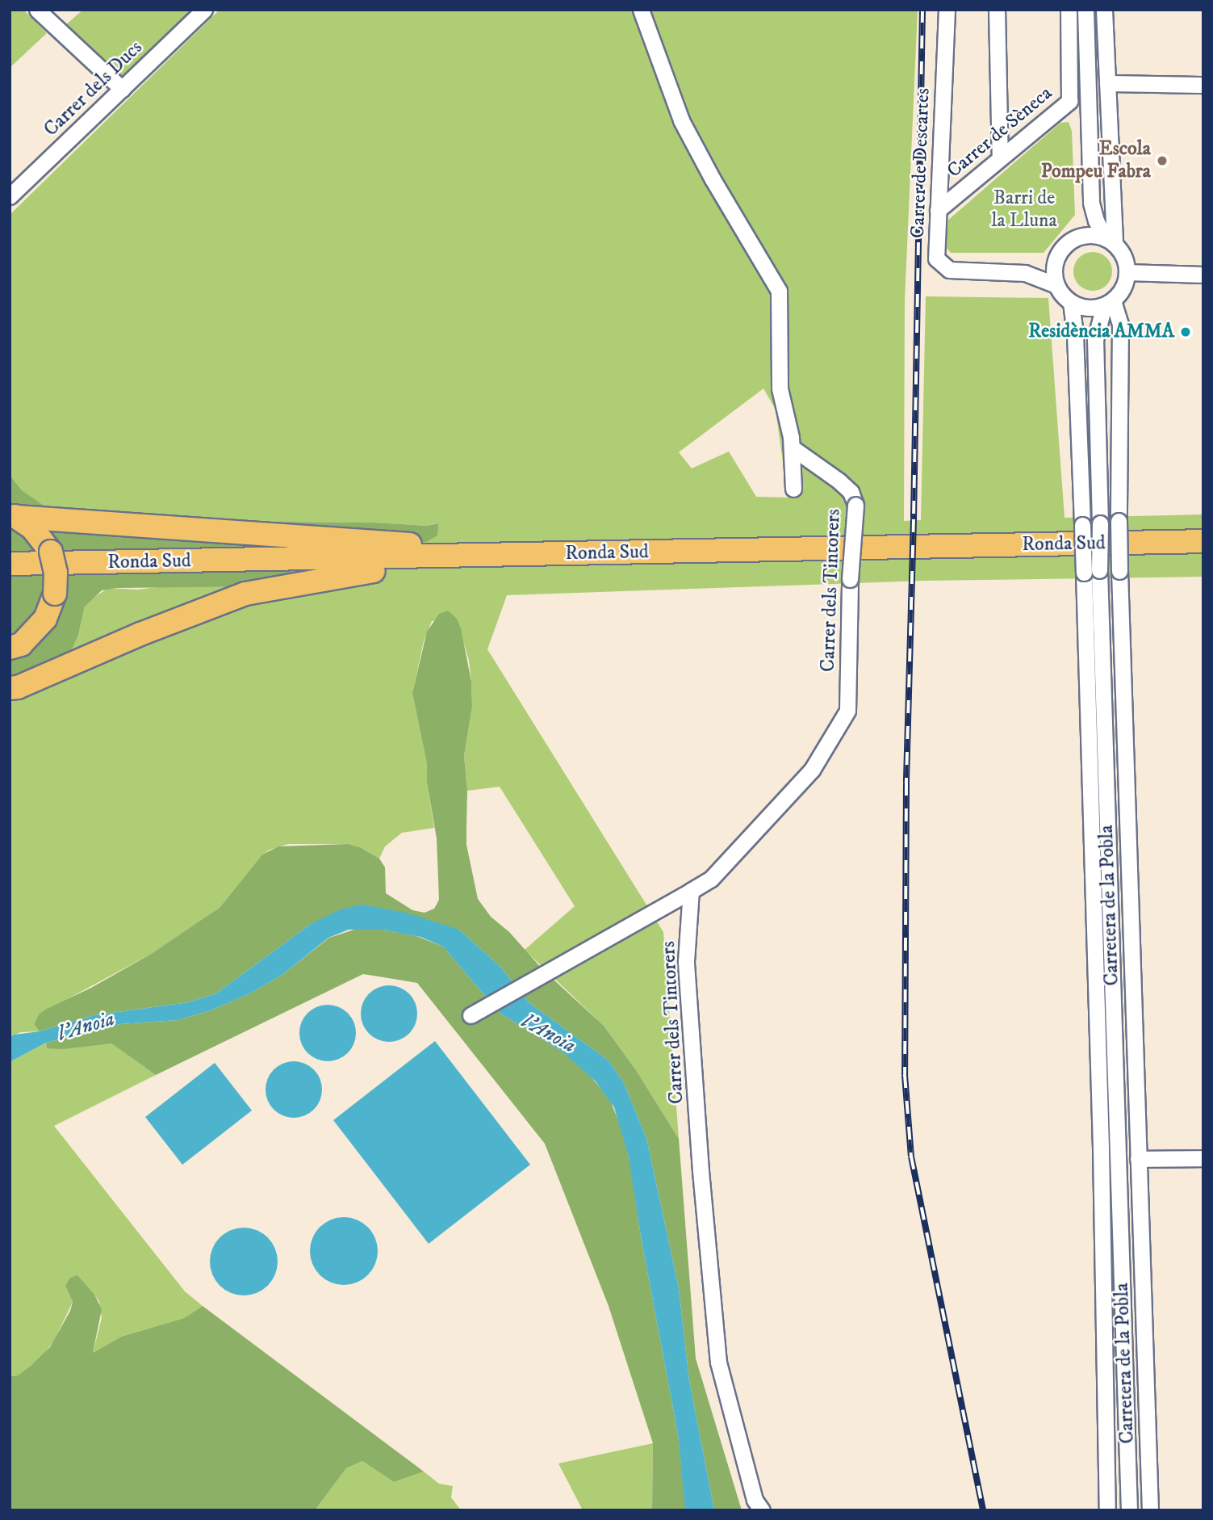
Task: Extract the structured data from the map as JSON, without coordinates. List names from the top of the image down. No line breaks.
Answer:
{"streets":{"highway":["Ronda Sud"],"street":["Carrer dels Ducs","Carrer de Sèneca","Carrer de Descartes","Carrer dels Tintorers","Carretera de la Pobla"]},"crossings":[["Carrer de Sèneca","Carrer de Descartes"],["Carrer de Descartes","Carretera de la Pobla"]],"water":["l'Anoia"],"parks":["Barri de la Lluna"],"places":["Escola Pompeu Fabra","Residència AMMA"]}
